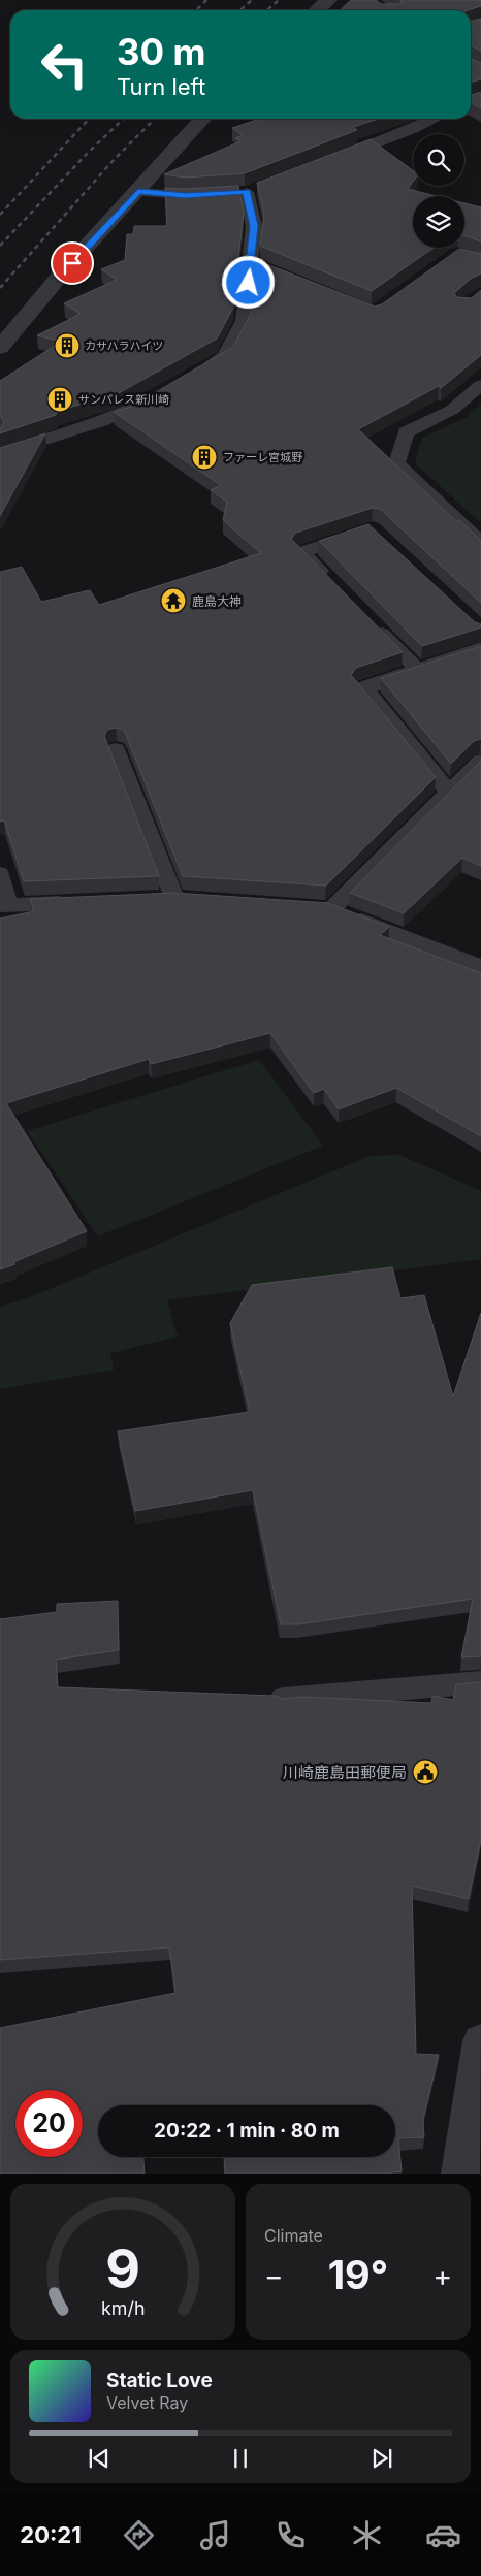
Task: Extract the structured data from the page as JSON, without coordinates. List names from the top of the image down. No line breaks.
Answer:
{"places":{"building":["カサハラハイツ","サンパレス新川崎","ファーレ宮城野"],"temple":["鹿島大神"],"public building":["川崎鹿島田郵便局"]},"page":{"turn":["30 m","Turn left"],"limit":"20","trip":"20:22 · 1 min · 80 m","tile":"Climate","heat":["−","19°","+"],"song":["Static Love","Velvet Ray"],"tabs":"20:21","gauge":["9","km/h"]}}
